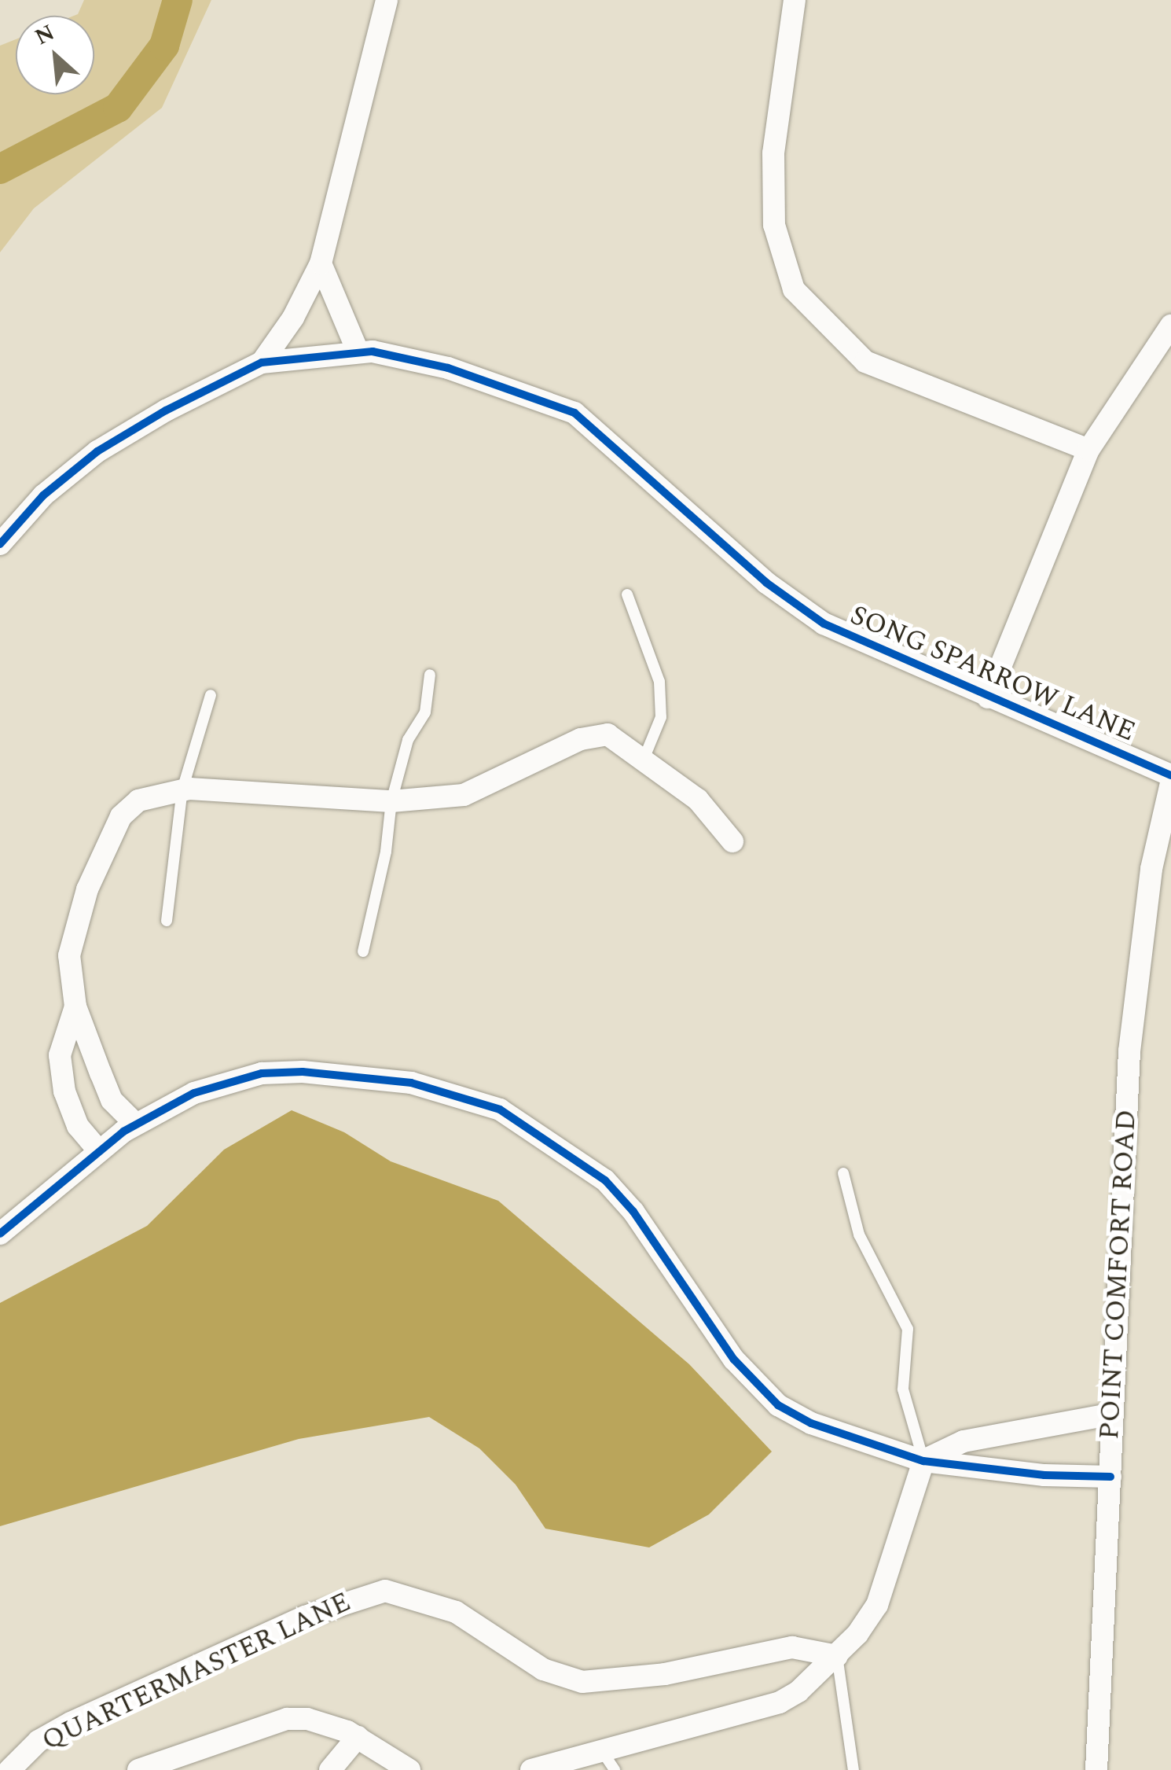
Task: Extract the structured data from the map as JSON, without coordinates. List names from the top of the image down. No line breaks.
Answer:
{"streets":{"street":["SONG SPARROW LANE","POINT COMFORT ROAD","QUARTERMASTER LANE"]},"north":"top left"}
